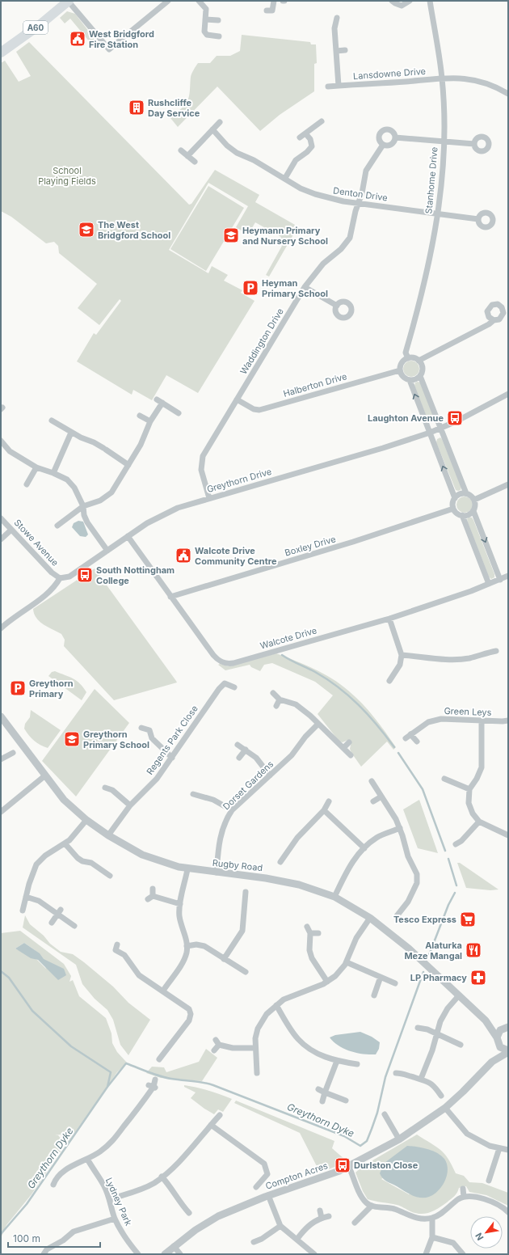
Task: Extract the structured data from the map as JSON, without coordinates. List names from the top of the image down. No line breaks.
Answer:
{"streets":{"main road":["A60"],"street":["Lansdowne Drive","Stanhome Drive","Denton Drive","Waddington Drive","Halberton Drive","Greythorn Drive","Stowe Avenue","Boxley Drive","Walcote Drive","Green Leys","Regents Park Close","Dorset Gardens","Rugby Road","Compton Acres","Lydney Park"]},"crossings":[["Lansdowne Drive","Stanhome Drive"],["Stanhome Drive","Denton Drive"],["Stanhome Drive","Halberton Drive"],["Denton Drive","Waddington Drive"],["Waddington Drive","Halberton Drive"],["Waddington Drive","Greythorn Drive"],["Greythorn Drive","Stowe Avenue"],["Greythorn Drive","Walcote Drive"],["Boxley Drive","Walcote Drive"],["Regents Park Close","Rugby Road"],["Dorset Gardens","Rugby Road"]],"water":["Greythorn Dyke"],"parks":["School Playing Fields"],"places":{"public building":["West Bridgford Fire Station","Walcote Drive Community Centre"],"building":["Rushcliffe Day Service"],"school or university":["The West Bridgford School","Heymann Primary and Nursery School","Greythorn Primary School"],"parking":["Heyman Primary School","Greythorn Primary"],"bus stop":["Laughton Avenue","South Nottingham College","Durlston Close"],"supermarket":["Tesco Express"],"restaurant":["Alaturka Meze Mangal"],"pharmacy":["LP Pharmacy"]},"scale_bar":"100 m","north":"bottom left"}
